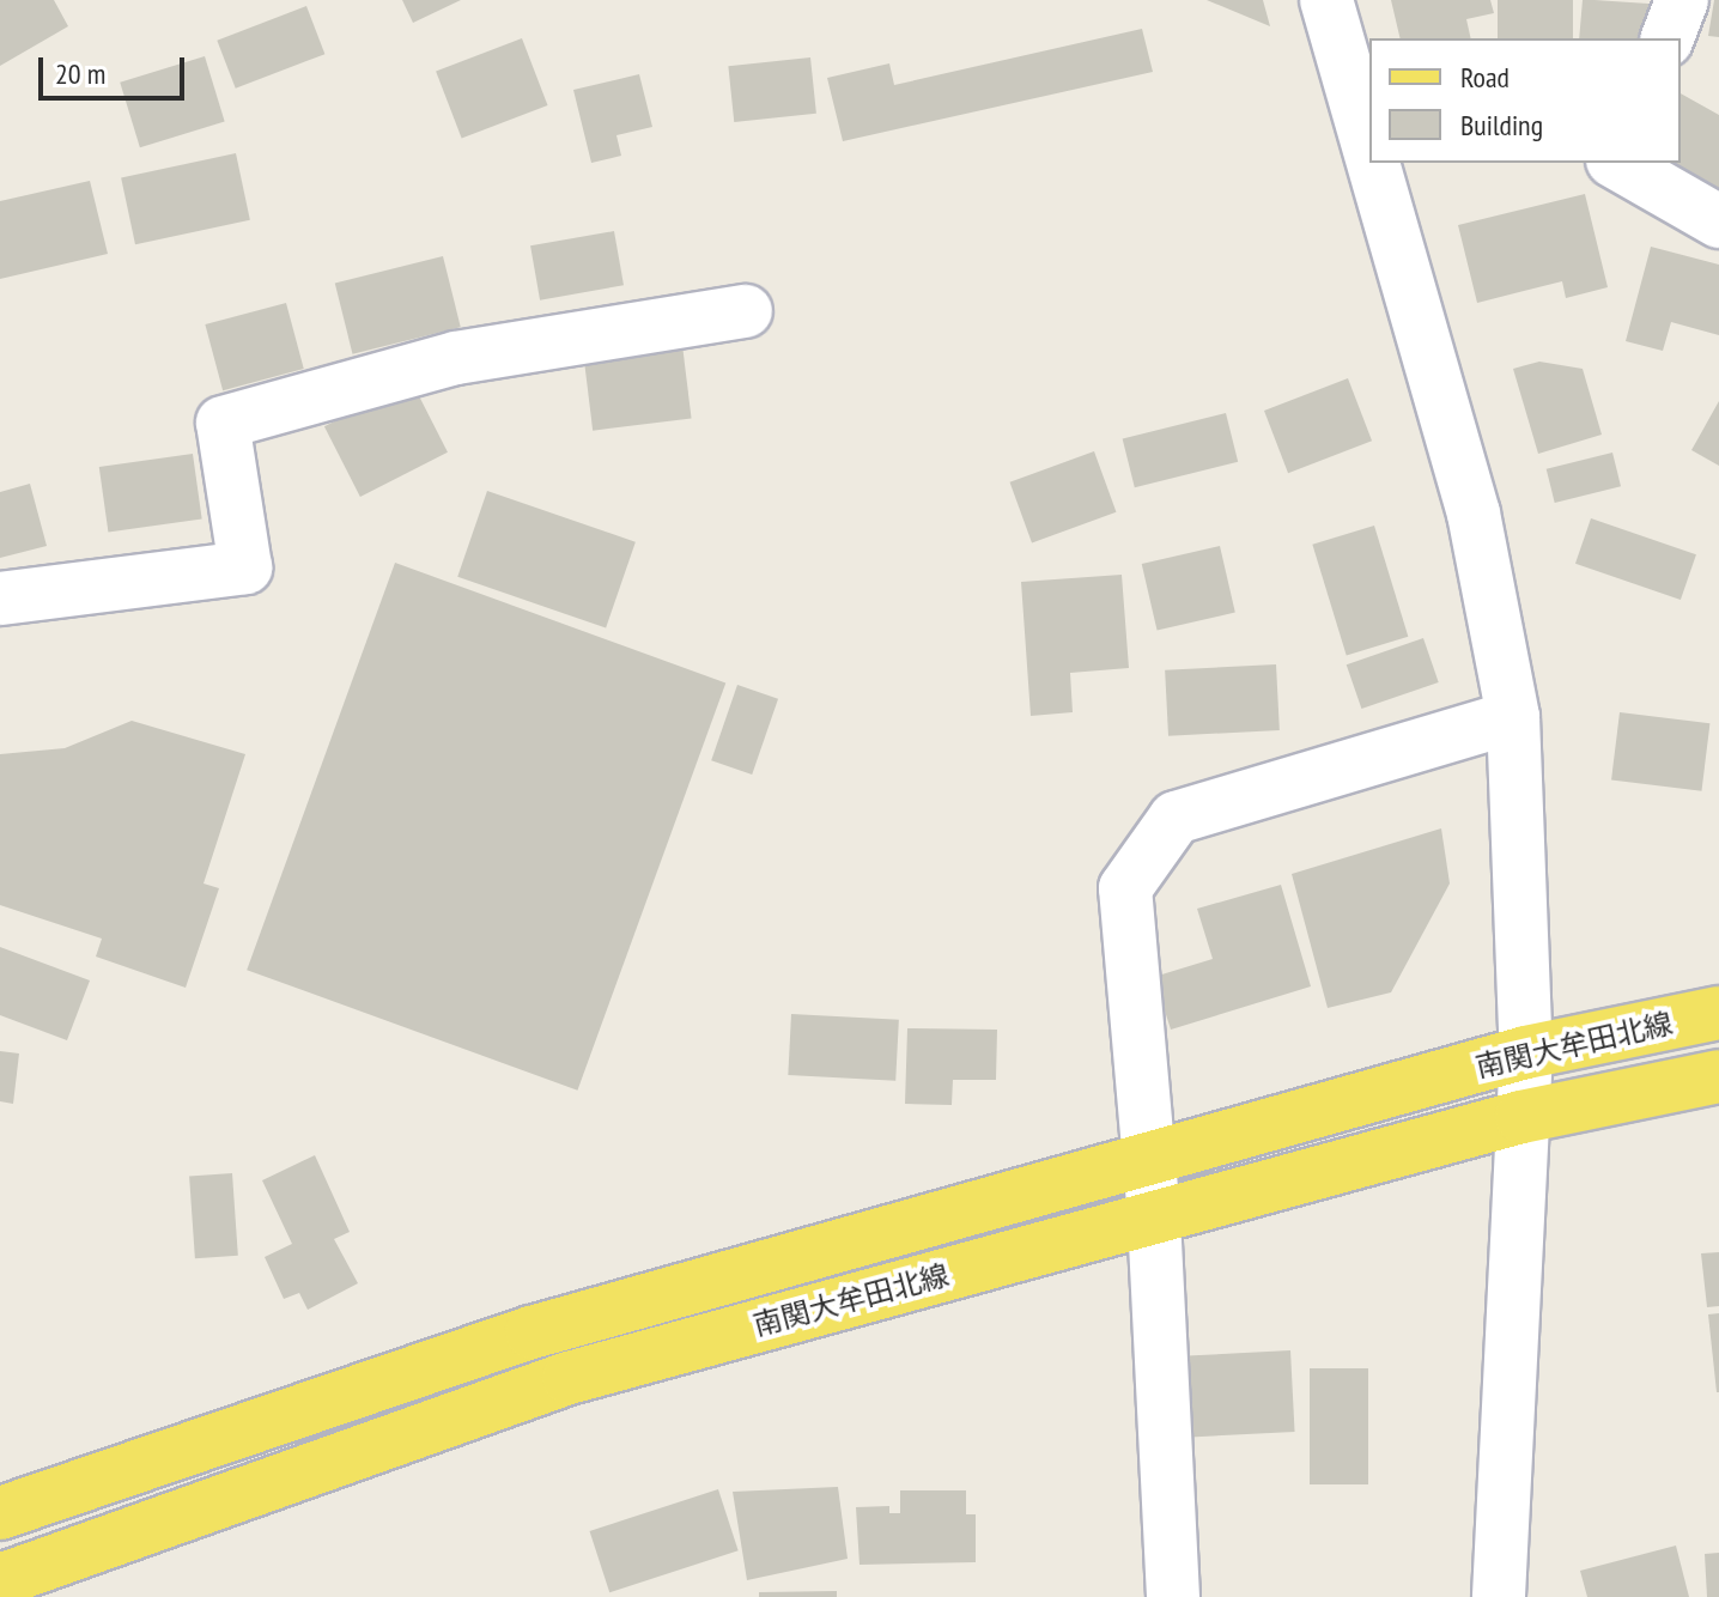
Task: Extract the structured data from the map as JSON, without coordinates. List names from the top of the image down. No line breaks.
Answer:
{"streets":{"main road":["南関大牟田北線"]},"legend":["Road","Building"],"scale_bar":"20 m"}
